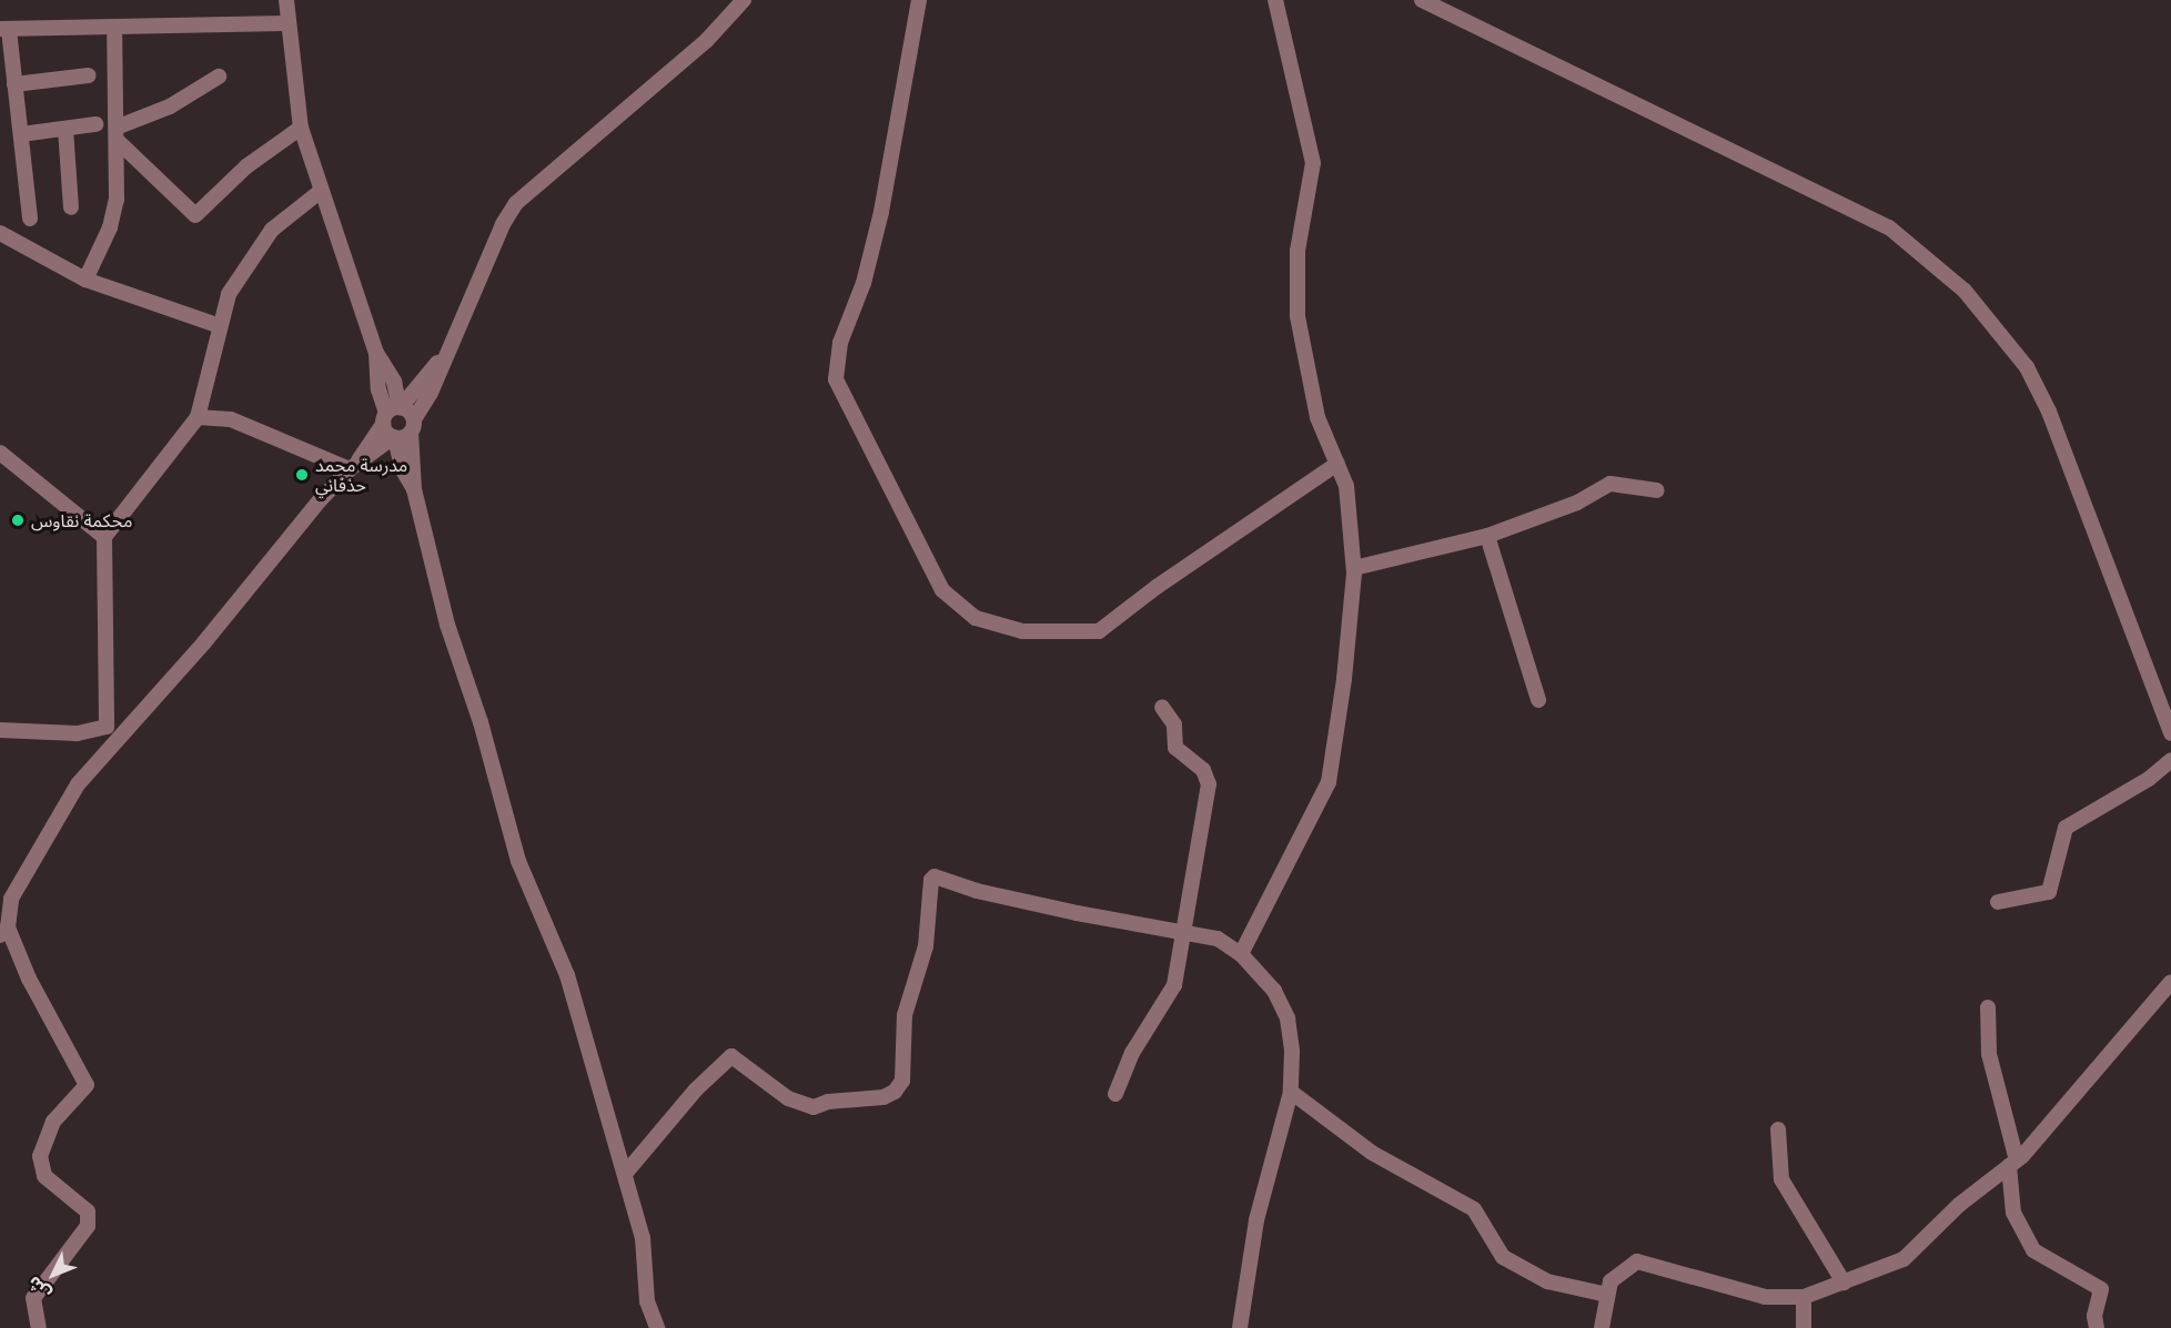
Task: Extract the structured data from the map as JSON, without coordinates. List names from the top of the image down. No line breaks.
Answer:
{"places":["مدرسة محمد حذفاني","محكمة نقاوس"],"north":"bottom left"}
